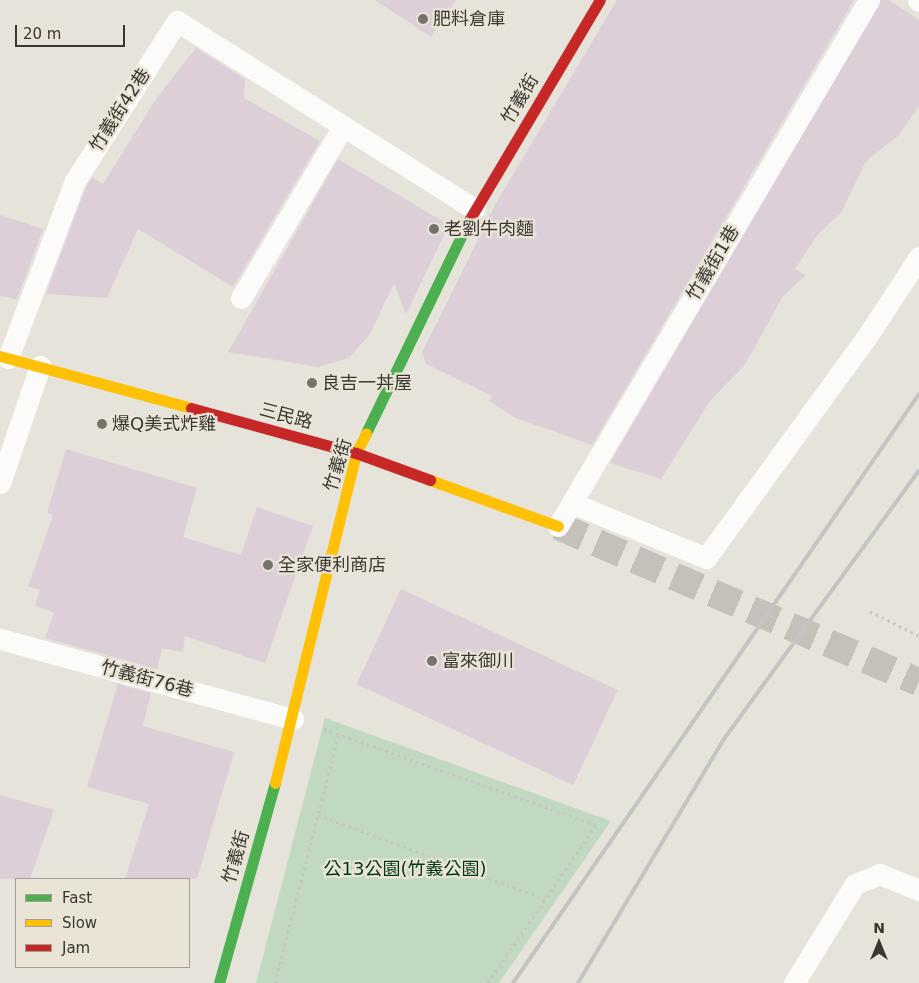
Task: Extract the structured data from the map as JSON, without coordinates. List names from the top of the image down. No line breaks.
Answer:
{"streets":{"street":["竹義街","三民路"],"lane":["竹義街42巷","竹義街1巷","竹義街76巷"]},"crossings":[["竹義街","竹義街42巷"],["竹義街","三民路"],["竹義街","竹義街76巷"],["竹義街42巷","三民路"],["竹義街1巷","三民路"]],"parks":["公13公園(竹義公園)"],"places":["肥料倉庫","老劉牛肉麵","良吉一丼屋","爆Q美式炸雞","全家便利商店","富來御川"],"legend":["Fast","Slow","Jam"],"scale_bar":"20 m","north":"top"}
